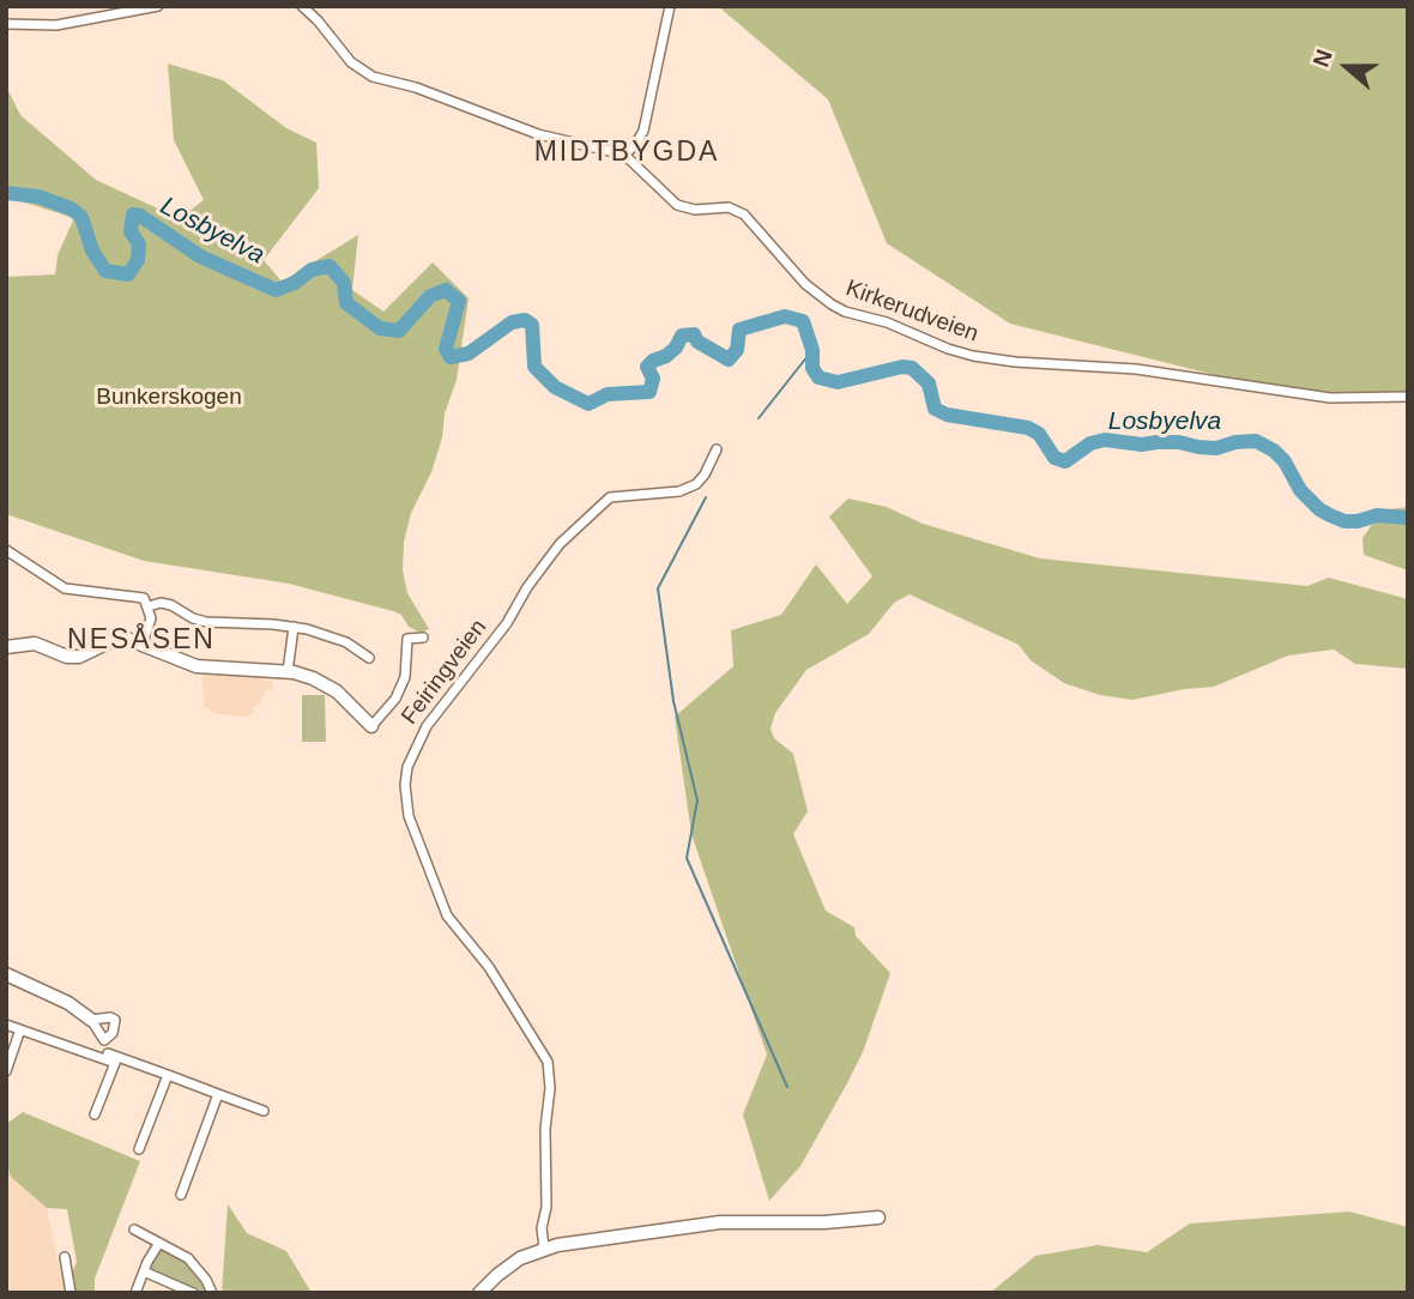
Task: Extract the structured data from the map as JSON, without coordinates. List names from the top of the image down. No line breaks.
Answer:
{"streets":{"street":["Kirkerudveien","Feiringveien"]},"districts":["MIDTBYGDA","NESÅSEN"],"water":["Losbyelva"],"parks":["Bunkerskogen"],"north":"left"}
